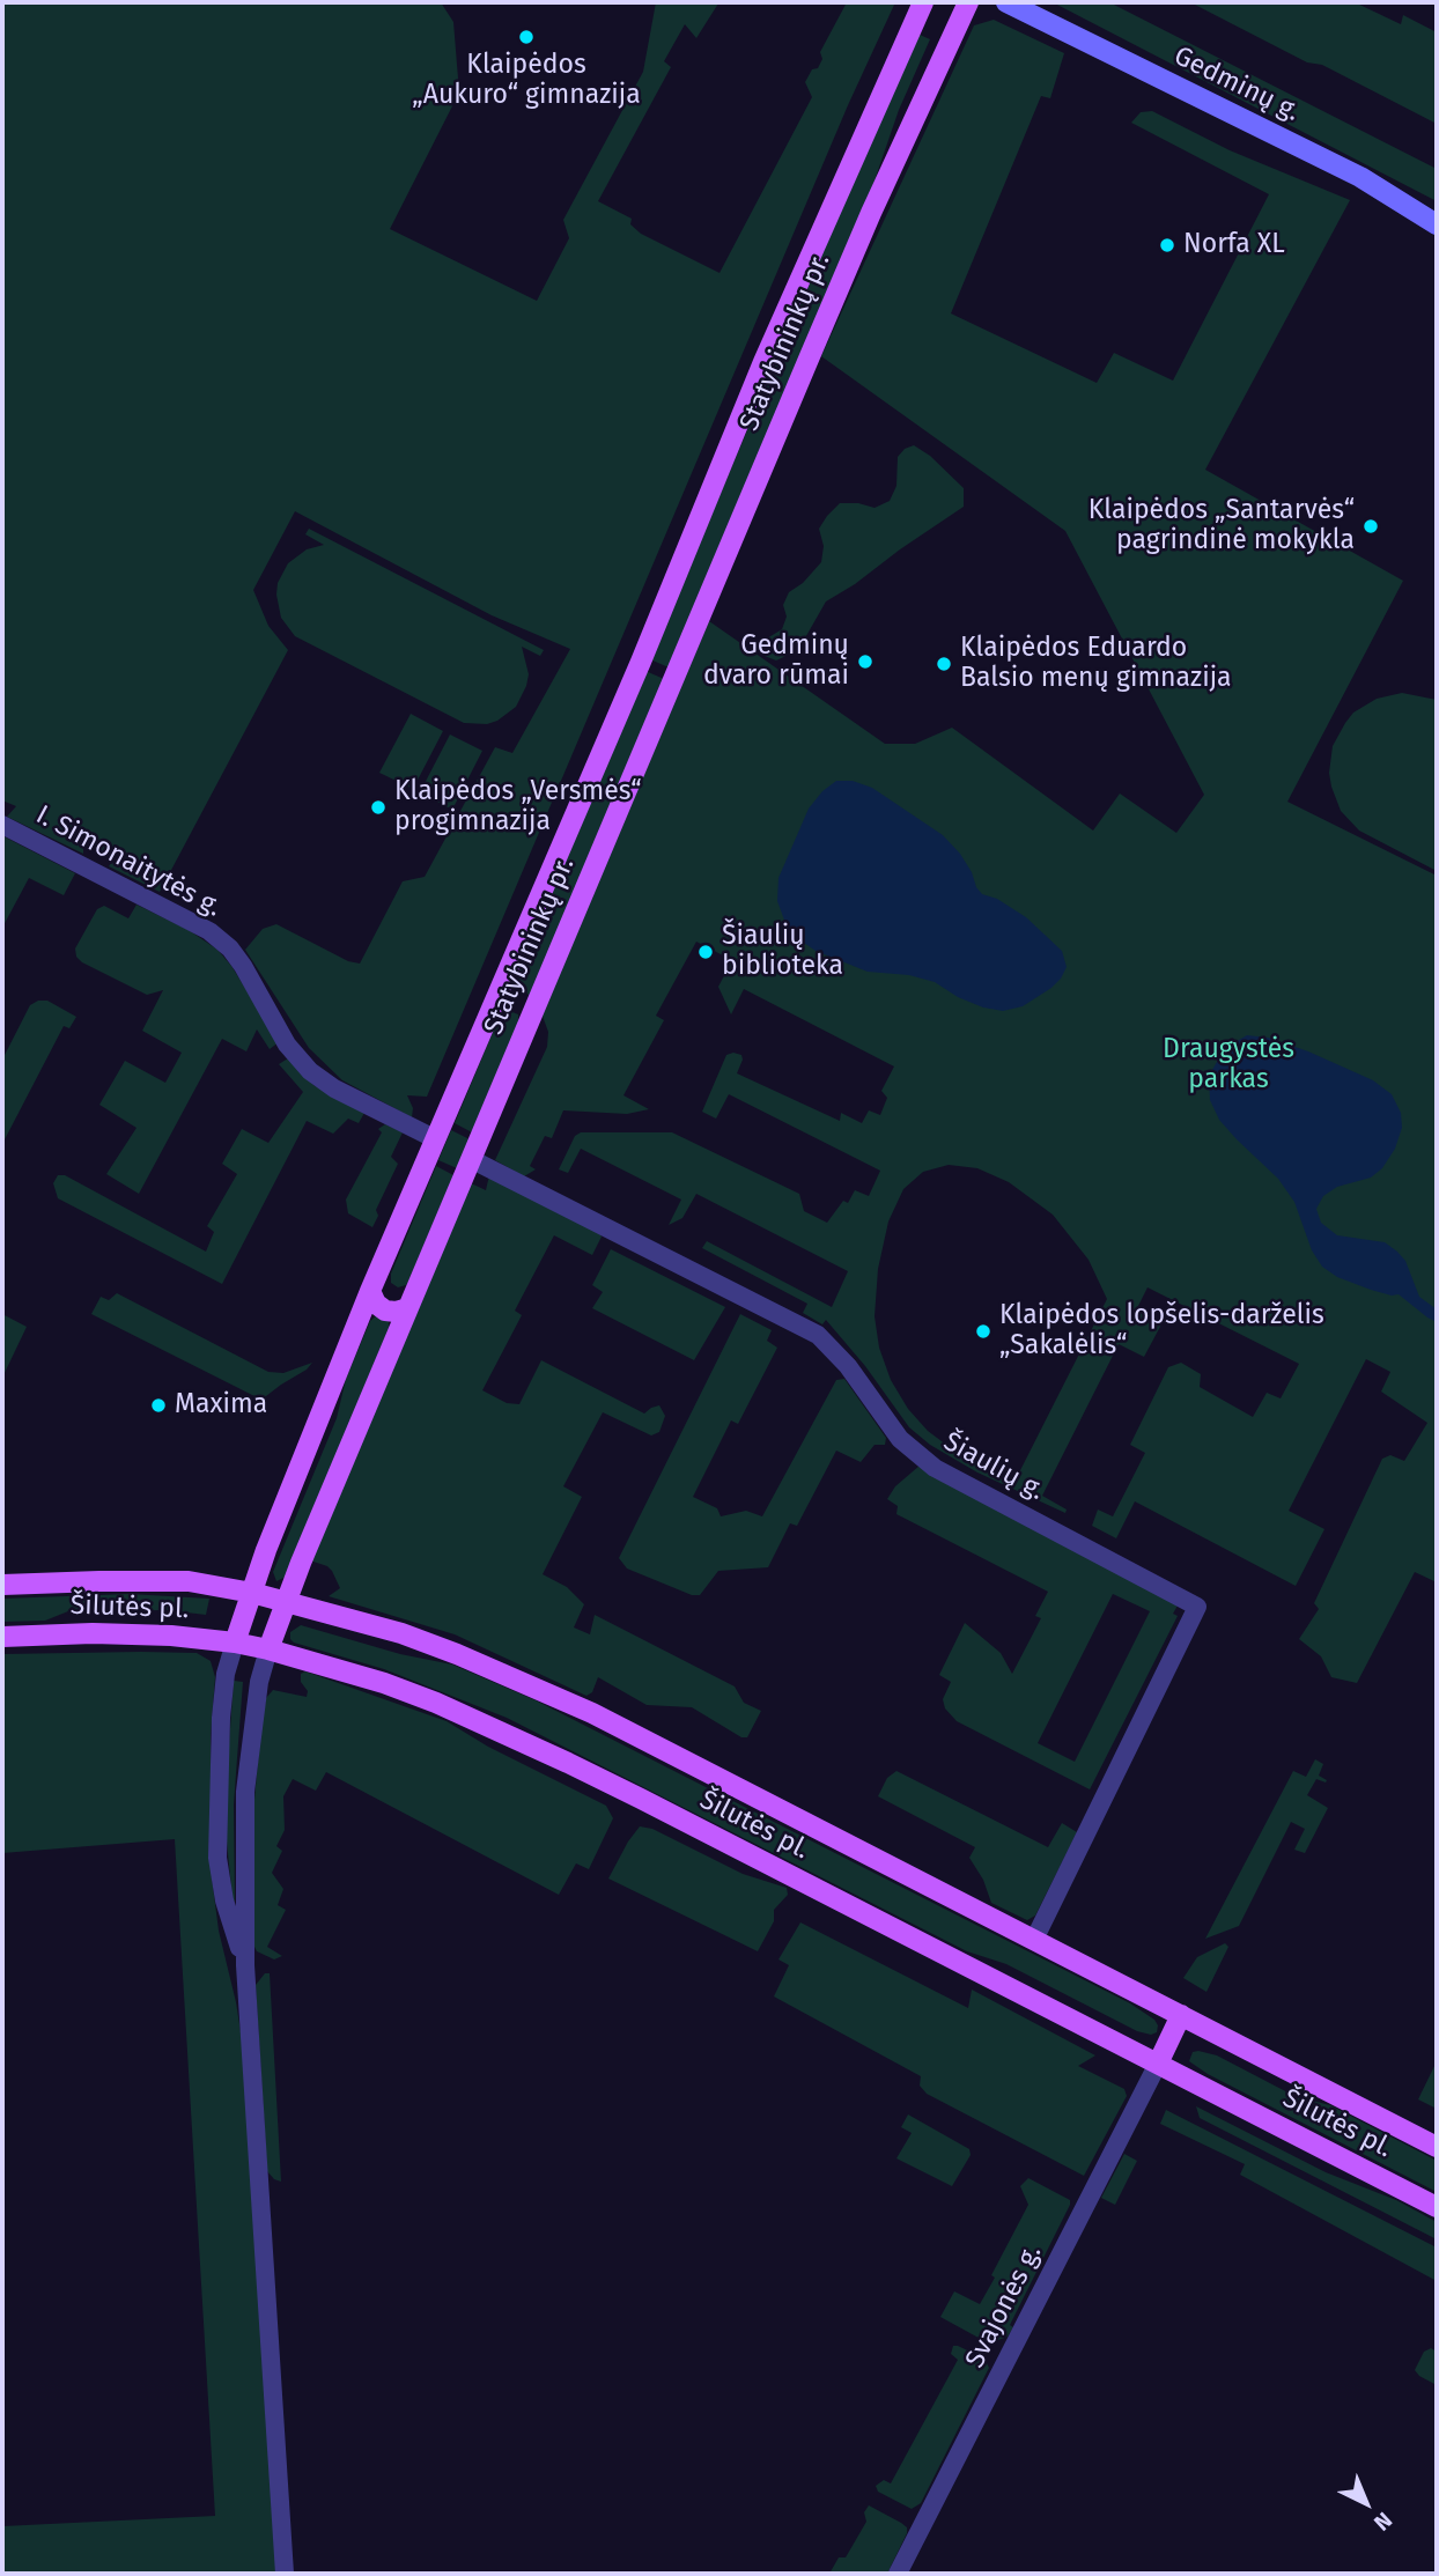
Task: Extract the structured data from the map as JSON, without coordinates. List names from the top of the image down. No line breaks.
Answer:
{"streets":{"main road":["Statybininkų pr.","Šilutės pl."],"street":["Gedminų g.","I. Simonaitytės g.","Šiaulių g.","Svajonės g."]},"crossings":[["Statybininkų pr.","I. Simonaitytės g."],["Statybininkų pr.","Šiaulių g."],["Statybininkų pr.","Šilutės pl."],["Šiaulių g.","Šilutės pl."],["Šilutės pl.","Svajonės g."]],"parks":["Draugystės parkas"],"places":["Klaipėdos „Aukuro“ gimnazija","Norfa XL","Klaipėdos „Santarvės“ pagrindinė mokykla","Gedminų dvaro rūmai","Klaipėdos Eduardo Balsio menų gimnazija","Klaipėdos „Versmės“ progimnazija","Šiaulių biblioteka","Klaipėdos lopšelis-darželis „Sakalėlis“","Maxima"],"north":"bottom right"}
